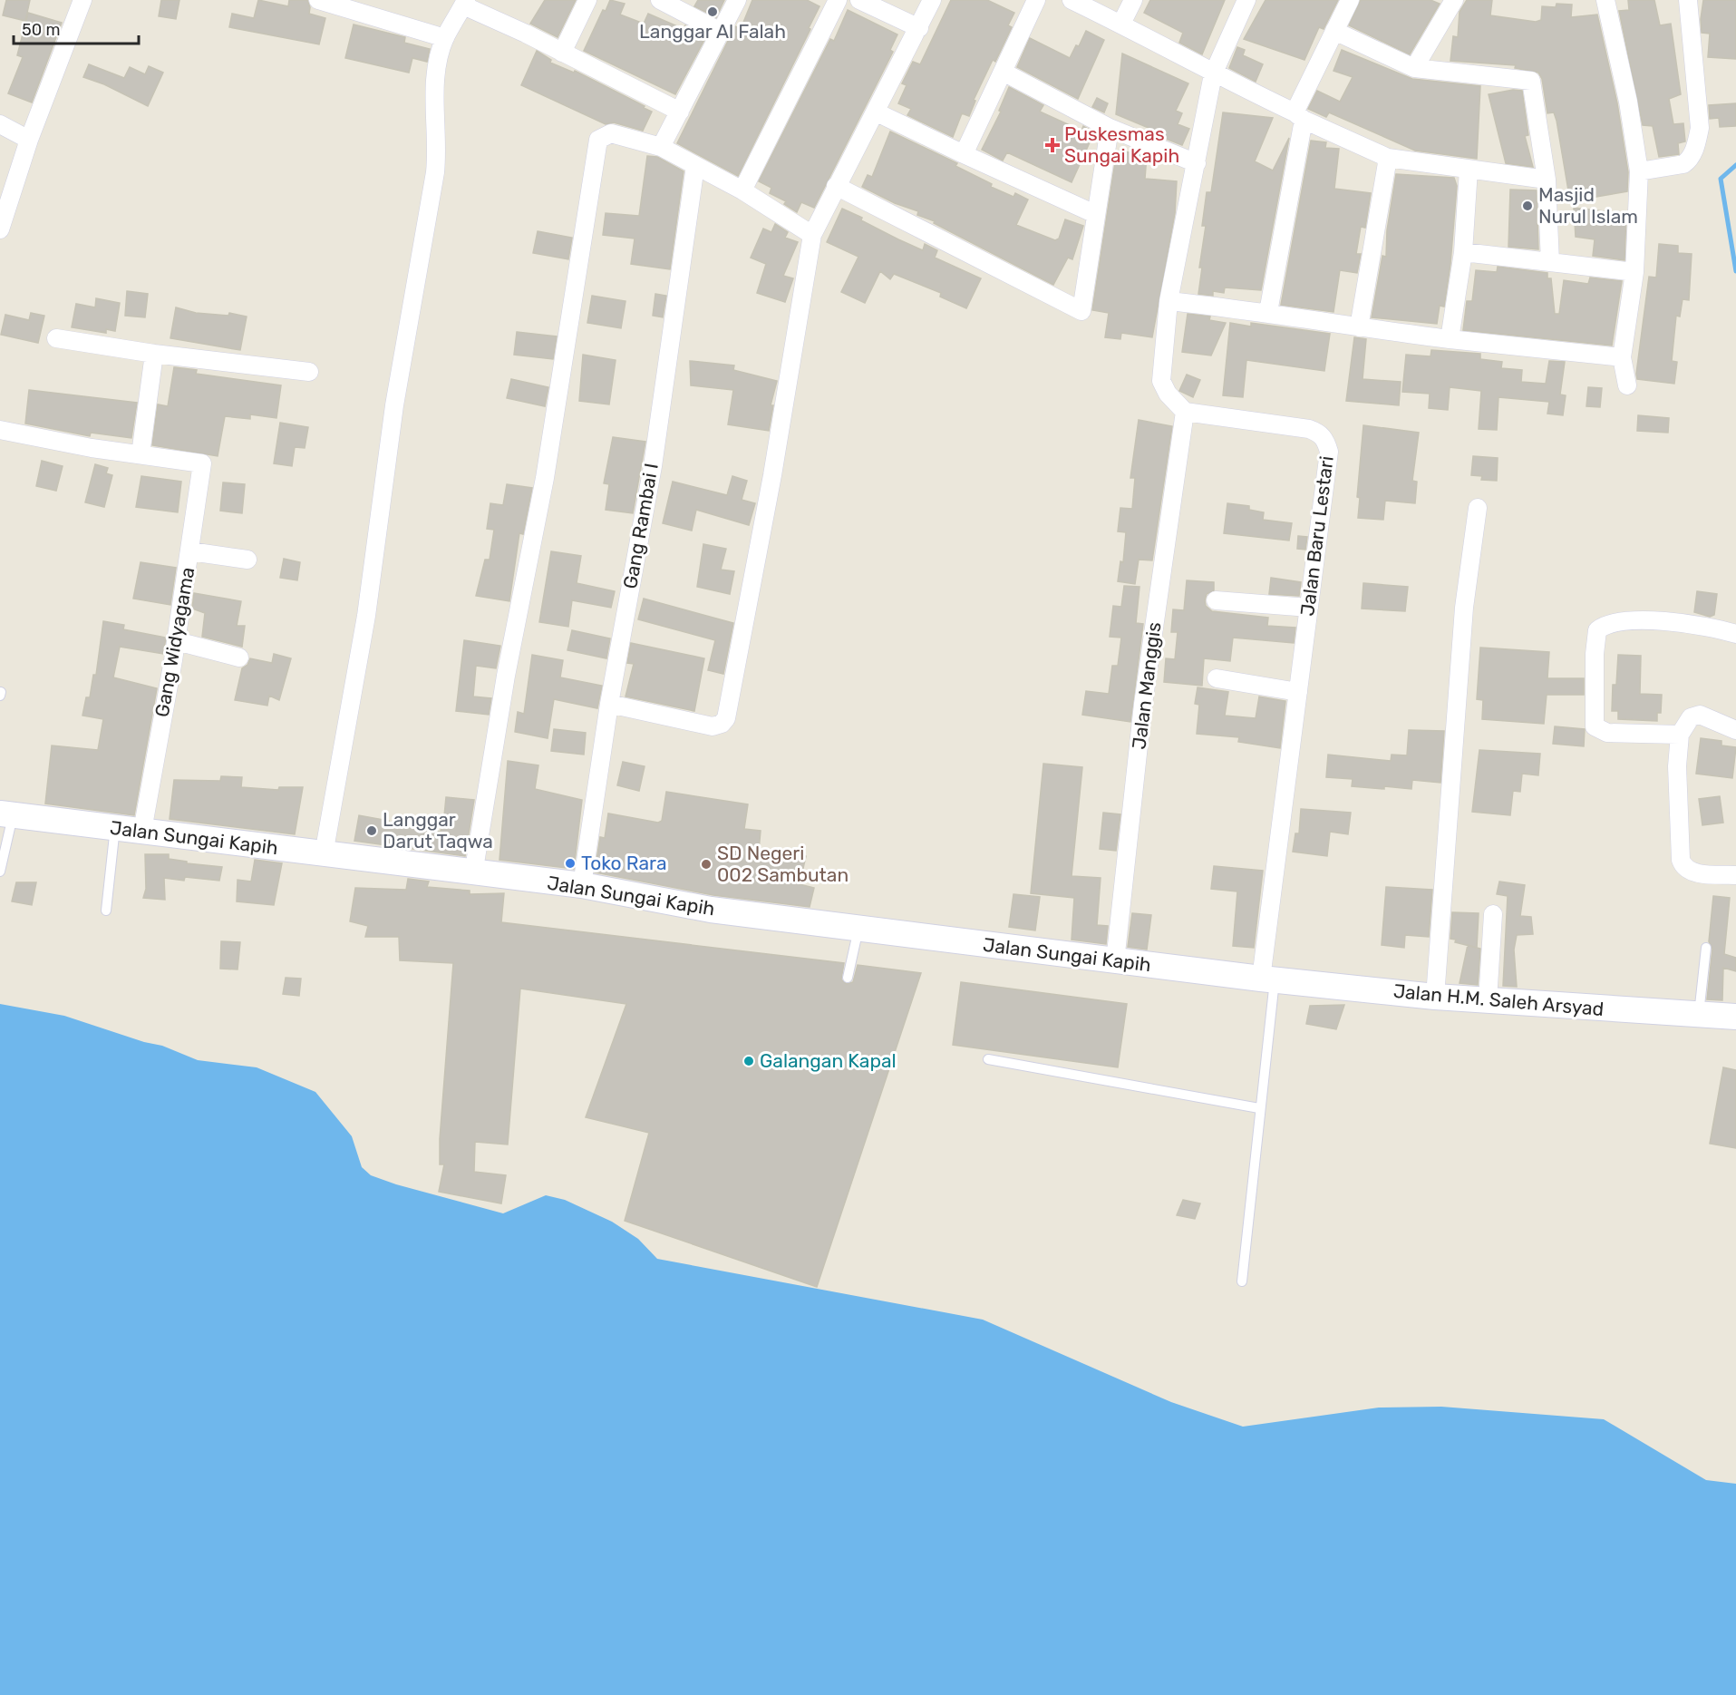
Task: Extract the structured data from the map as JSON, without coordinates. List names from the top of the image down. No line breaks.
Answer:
{"streets":{"street":["Gang Rambai I","Jalan Baru Lestari","Gang Widyagama","Jalan Manggis","Jalan Sungai Kapih","Jalan H.M. Saleh Arsyad"]},"crossings":[["Gang Rambai I","Jalan Sungai Kapih"],["Jalan Baru Lestari","Jalan Manggis"],["Jalan Baru Lestari","Jalan Sungai Kapih"],["Jalan Baru Lestari","Jalan H.M. Saleh Arsyad"],["Gang Widyagama","Jalan Sungai Kapih"],["Jalan Manggis","Jalan Sungai Kapih"],["Jalan Sungai Kapih","Jalan H.M. Saleh Arsyad"]],"places":{"other":["Langgar Al Falah","Masjid Nurul Islam","Langgar Darut Taqwa","Toko Rara","SD Negeri 002 Sambutan","Galangan Kapal"],"health":["Puskesmas Sungai Kapih"]},"scale_bar":"50 m"}
